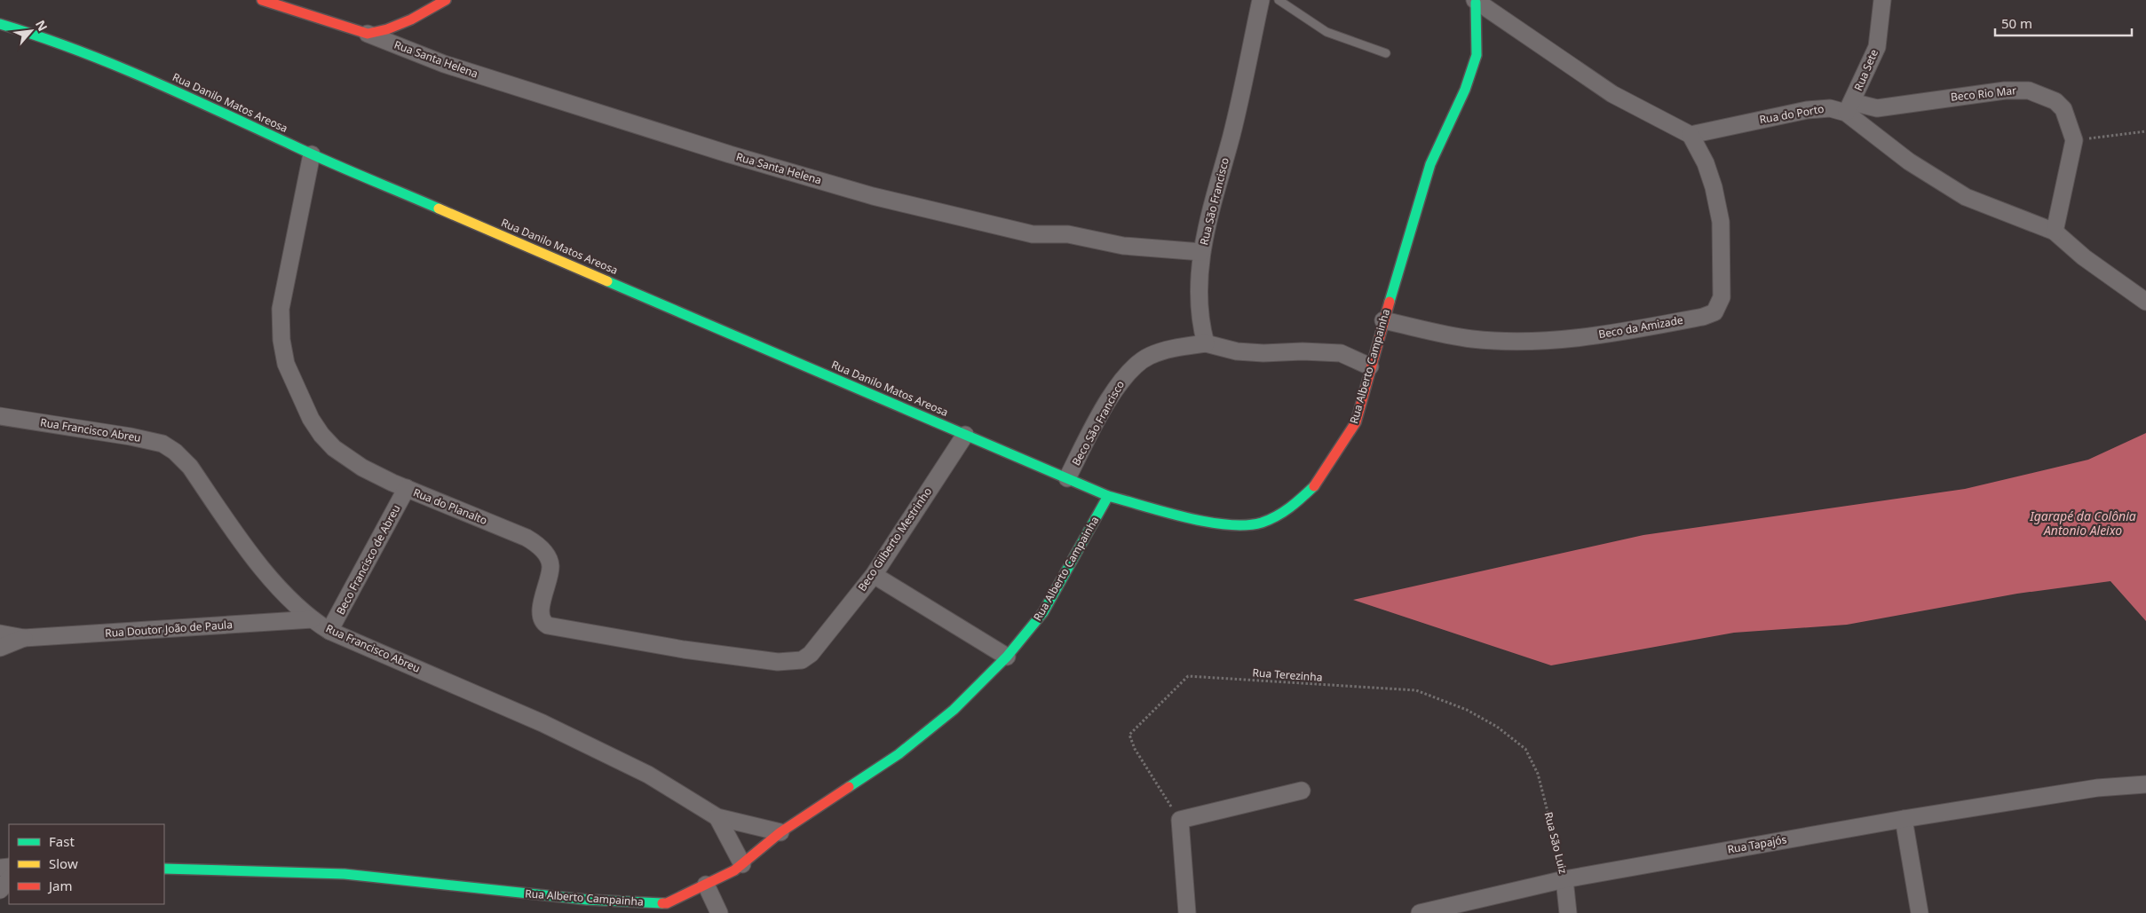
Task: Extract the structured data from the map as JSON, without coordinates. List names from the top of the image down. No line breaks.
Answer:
{"streets":{"street":["Rua Santa Helena","Rua Sete","Beco Rio Mar","Rua Danilo Matos Areosa","Rua do Porto","Rua São Francisco","Beco da Amizade","Rua Alberto Campainha","Beco São Francisco","Rua Francisco Abreu","Rua do Planalto","Beco Gilberto Mestrinho","Beco Francisco de Abreu","Rua Doutor João de Paula","Rua São Luiz","Rua Tapajós"],"path":["Rua Terezinha"]},"crossings":[["Rua Santa Helena","Rua São Francisco"],["Rua Sete","Beco Rio Mar"],["Rua Sete","Rua do Porto"],["Beco Rio Mar","Rua do Porto"],["Rua Danilo Matos Areosa","Rua Alberto Campainha"],["Rua Danilo Matos Areosa","Beco São Francisco"],["Rua Danilo Matos Areosa","Rua do Planalto"],["Rua Danilo Matos Areosa","Beco Gilberto Mestrinho"],["Rua do Porto","Beco da Amizade"],["Rua São Francisco","Beco São Francisco"],["Beco da Amizade","Rua Alberto Campainha"],["Rua Alberto Campainha","Rua Francisco Abreu"],["Rua Francisco Abreu","Beco Francisco de Abreu"],["Rua Francisco Abreu","Rua Doutor João de Paula"],["Rua do Planalto","Beco Gilberto Mestrinho"],["Rua do Planalto","Beco Francisco de Abreu"],["Rua Terezinha","Rua São Luiz"],["Rua São Luiz","Rua Tapajós"]],"water":["Igarapé da Colônia Antonio Aleixo"],"legend":["Fast","Slow","Jam"],"scale_bar":"50 m","north":"top right"}
